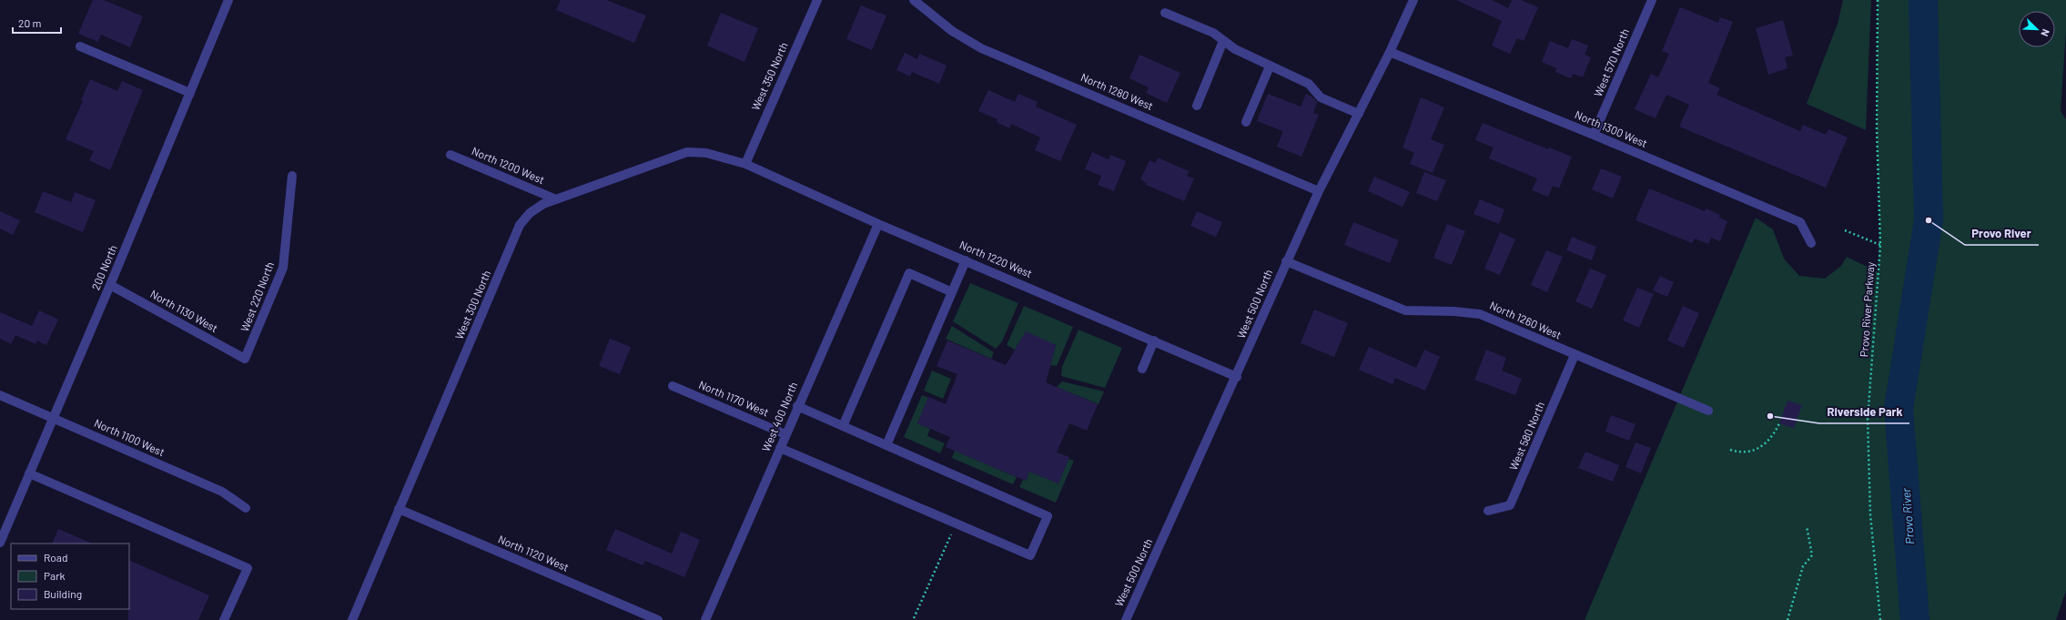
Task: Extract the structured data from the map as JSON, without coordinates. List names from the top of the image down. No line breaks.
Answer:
{"streets":{"street":["West 570 North","West 350 North","North 1280 West","North 1300 West","North 1200 West","North 1220 West","200 North","West 220 North","West 500 North","West 300 North","North 1130 West","North 1260 West","North 1170 West","West 400 North","West 580 North","North 1100 West","North 1120 West"],"path":["Provo River Parkway"]},"crossings":[["West 570 North","North 1300 West"],["West 350 North","North 1220 West"],["West 350 North","West 300 North"],["North 1280 West","West 500 North"],["North 1300 West","West 500 North"],["North 1200 West","West 300 North"],["North 1220 West","West 500 North"],["North 1220 West","West 300 North"],["North 1220 West","West 400 North"],["200 North","North 1130 West"],["200 North","North 1100 West"],["West 220 North","North 1130 West"],["West 500 North","North 1260 West"],["West 300 North","North 1120 West"],["North 1260 West","West 580 North"],["North 1170 West","West 400 North"]],"water":["Provo River"],"places":["Provo River","Riverside Park"],"legend":["Road","Park","Building"],"scale_bar":"20 m","north":"bottom right"}
